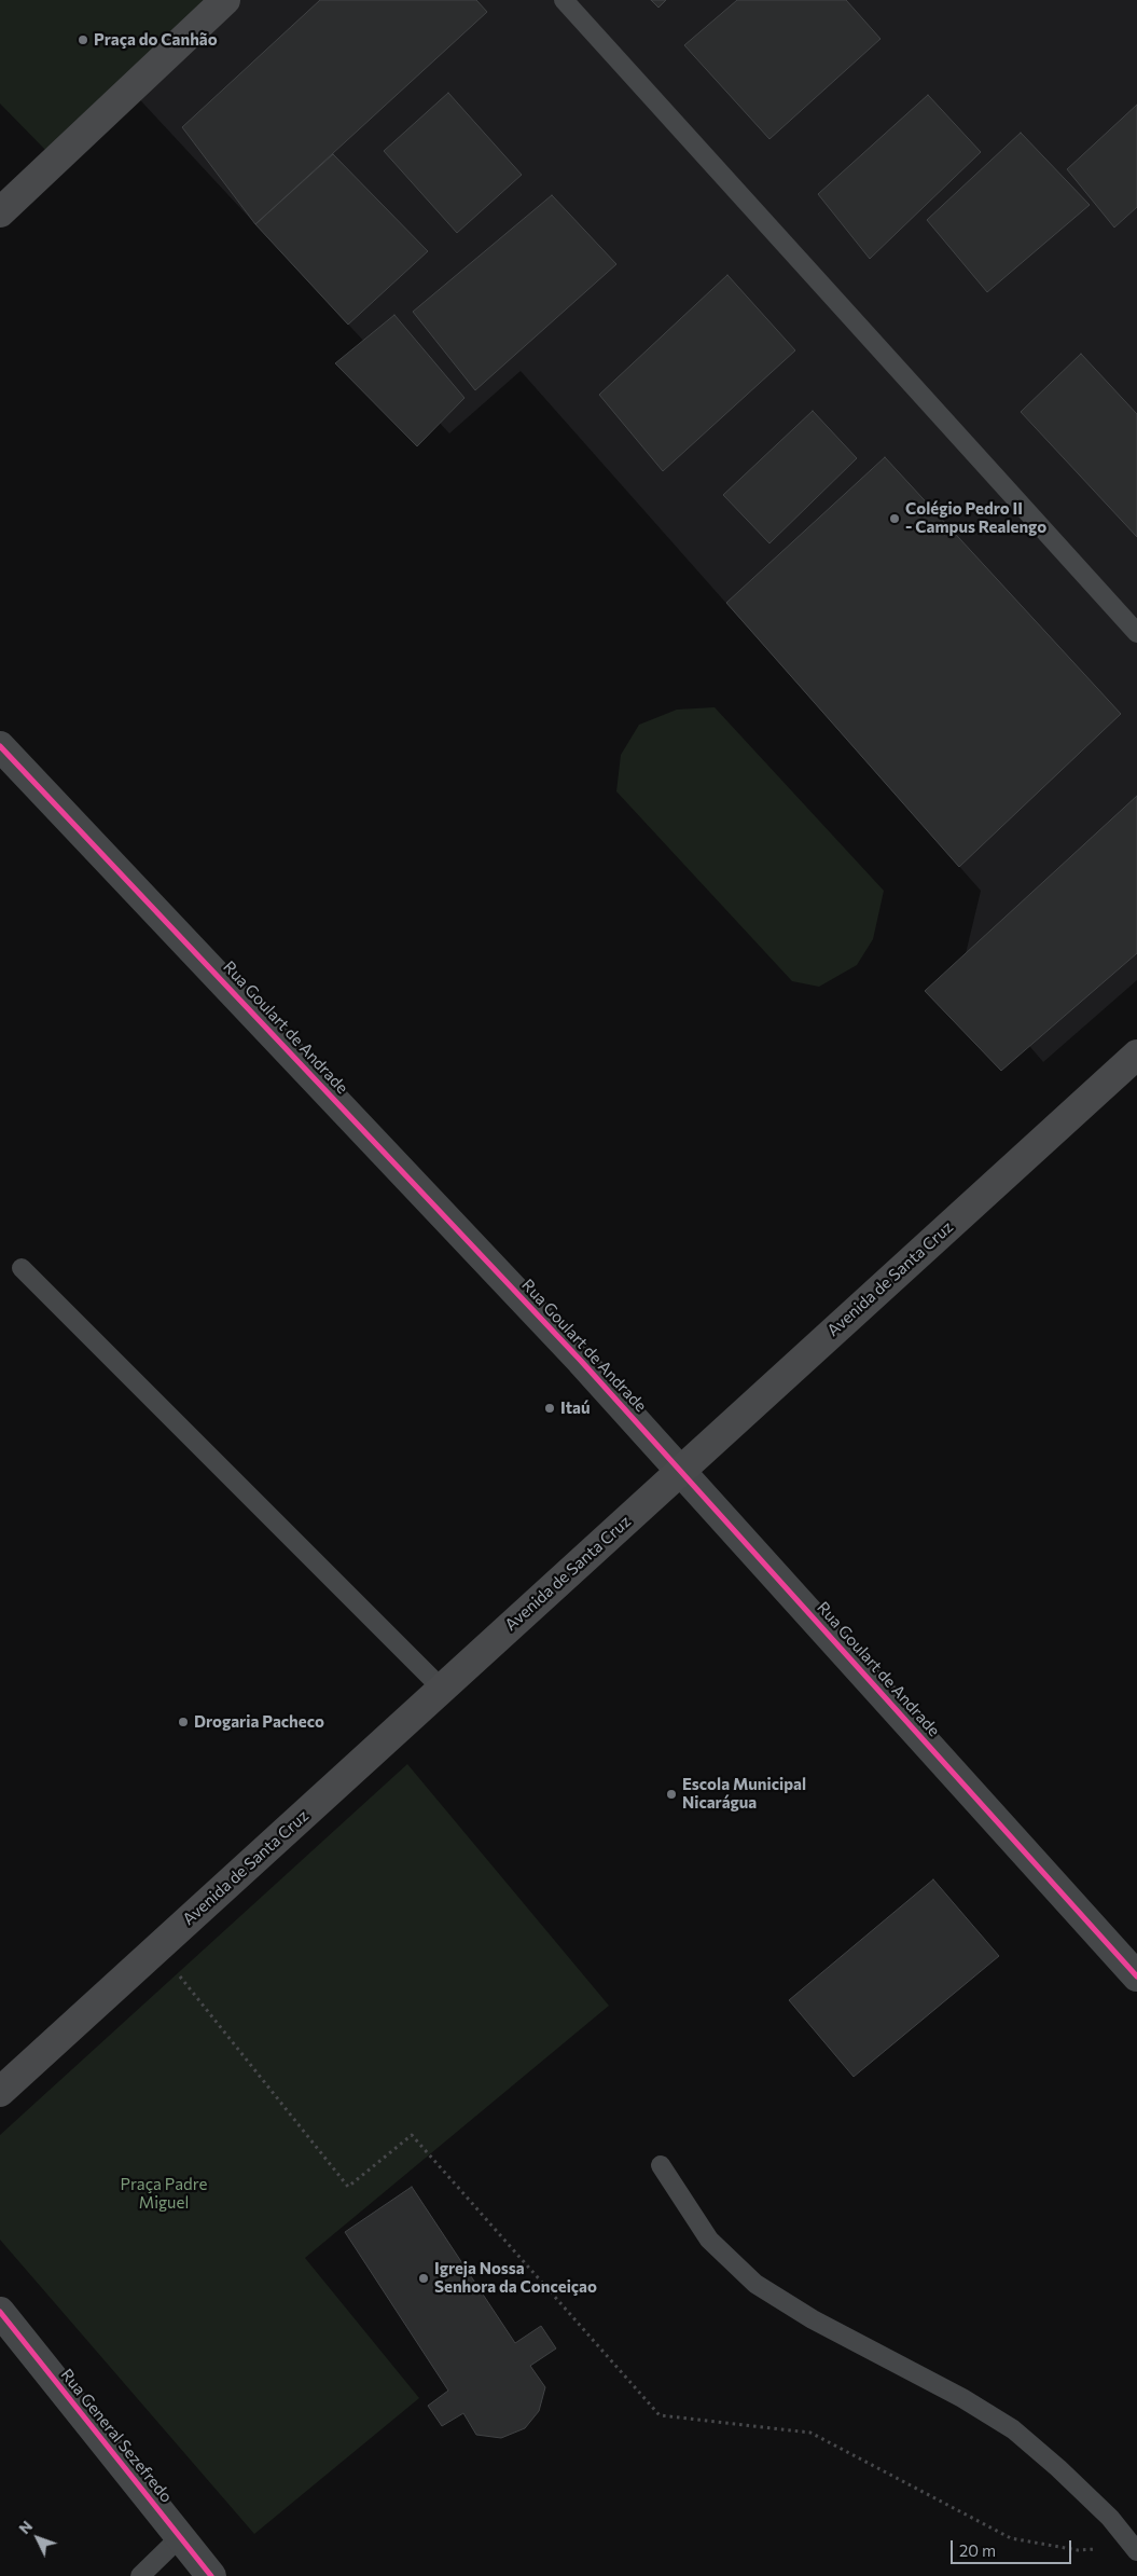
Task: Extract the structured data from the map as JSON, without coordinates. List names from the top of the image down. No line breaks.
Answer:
{"streets":{"main road":["Avenida de Santa Cruz"],"street":["Rua Goulart de Andrade","Rua General Sezefredo"]},"crossings":[["Rua Goulart de Andrade","Avenida de Santa Cruz"]],"parks":["Praça Padre Miguel"],"places":["Praça do Canhão","Colégio Pedro II - Campus Realengo","Itaú","Drogaria Pacheco","Escola Municipal Nicarágua","Igreja Nossa Senhora da Conceiçao"],"scale_bar":"20 m","north":"top left"}
